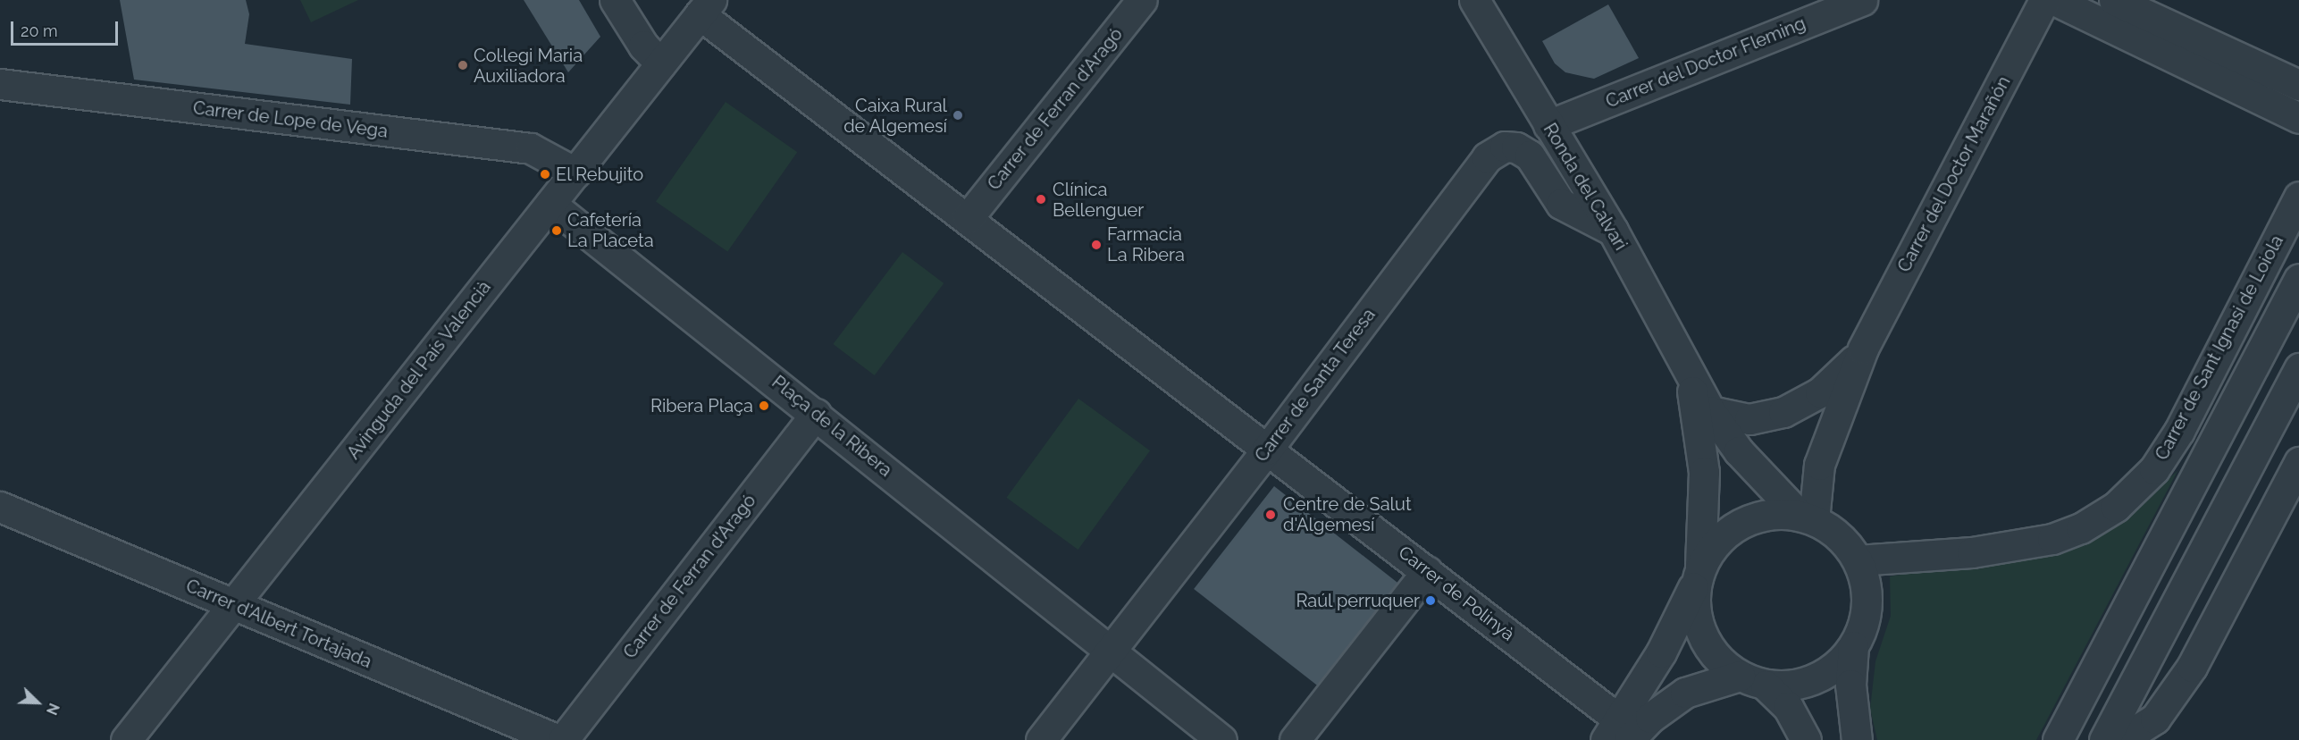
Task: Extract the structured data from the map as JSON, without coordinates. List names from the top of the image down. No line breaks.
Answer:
{"streets":{"street":["Carrer del Doctor Fleming","Carrer de Ferran d'Aragó","Carrer de Lope de Vega","Carrer del Doctor Marañón","Ronda del Calvari","Carrer de Sant Ignasi de Loiola","Avinguda del País Valencià","Carrer de Santa Teresa","Plaça de la Ribera","Carrer de Polinyà","Carrer d'Albert Tortajada"]},"crossings":[["Carrer del Doctor Fleming","Ronda del Calvari"],["Carrer de Ferran d'Aragó","Plaça de la Ribera"],["Carrer de Lope de Vega","Avinguda del País Valencià"],["Carrer del Doctor Marañón","Ronda del Calvari"],["Carrer del Doctor Marañón","Carrer de Sant Ignasi de Loiola"],["Ronda del Calvari","Carrer de Sant Ignasi de Loiola"],["Ronda del Calvari","Carrer de Santa Teresa"],["Avinguda del País Valencià","Plaça de la Ribera"],["Avinguda del País Valencià","Carrer d'Albert Tortajada"],["Carrer de Santa Teresa","Plaça de la Ribera"],["Carrer de Santa Teresa","Carrer de Polinyà"]],"places":["Col·legi Maria Auxiliadora","Caixa Rural de Algemesí","El Rebujito","Clínica Bellenguer","Cafetería La Placeta","Farmacia La Ribera","Ribera Plaça","Centre de Salut d'Algemesí","Raúl perruquer"],"scale_bar":"20 m","north":"bottom right"}
